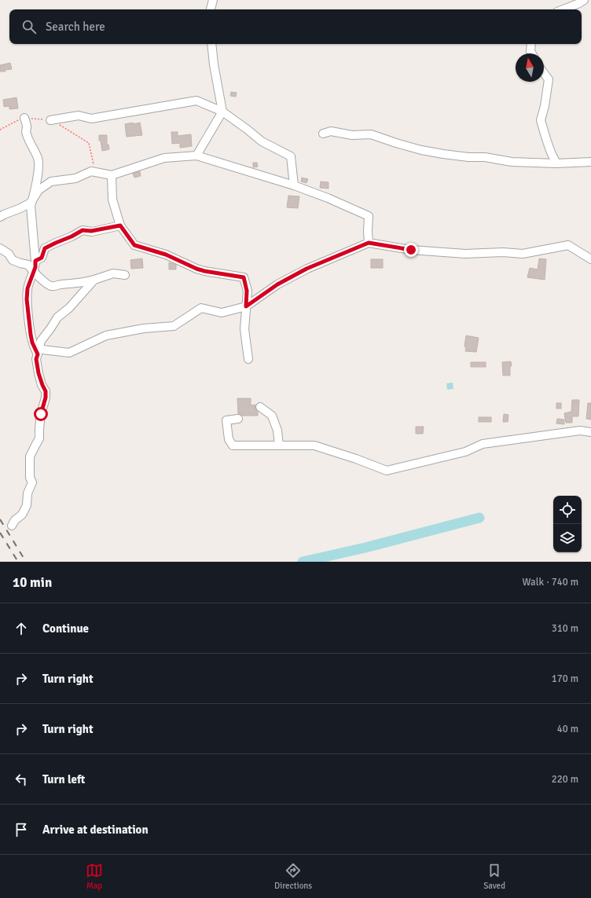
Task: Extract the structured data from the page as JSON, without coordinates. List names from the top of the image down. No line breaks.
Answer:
{"north":"top","page":{"search":"Search here","heading":["10 min","Walk · 740 m"],"list":[["Continue","310 m"],["Turn right","170 m"],["Turn right","40 m"],["Turn left","220 m"],"Arrive at destination"],"nav":["Map","Directions","Saved"]}}
